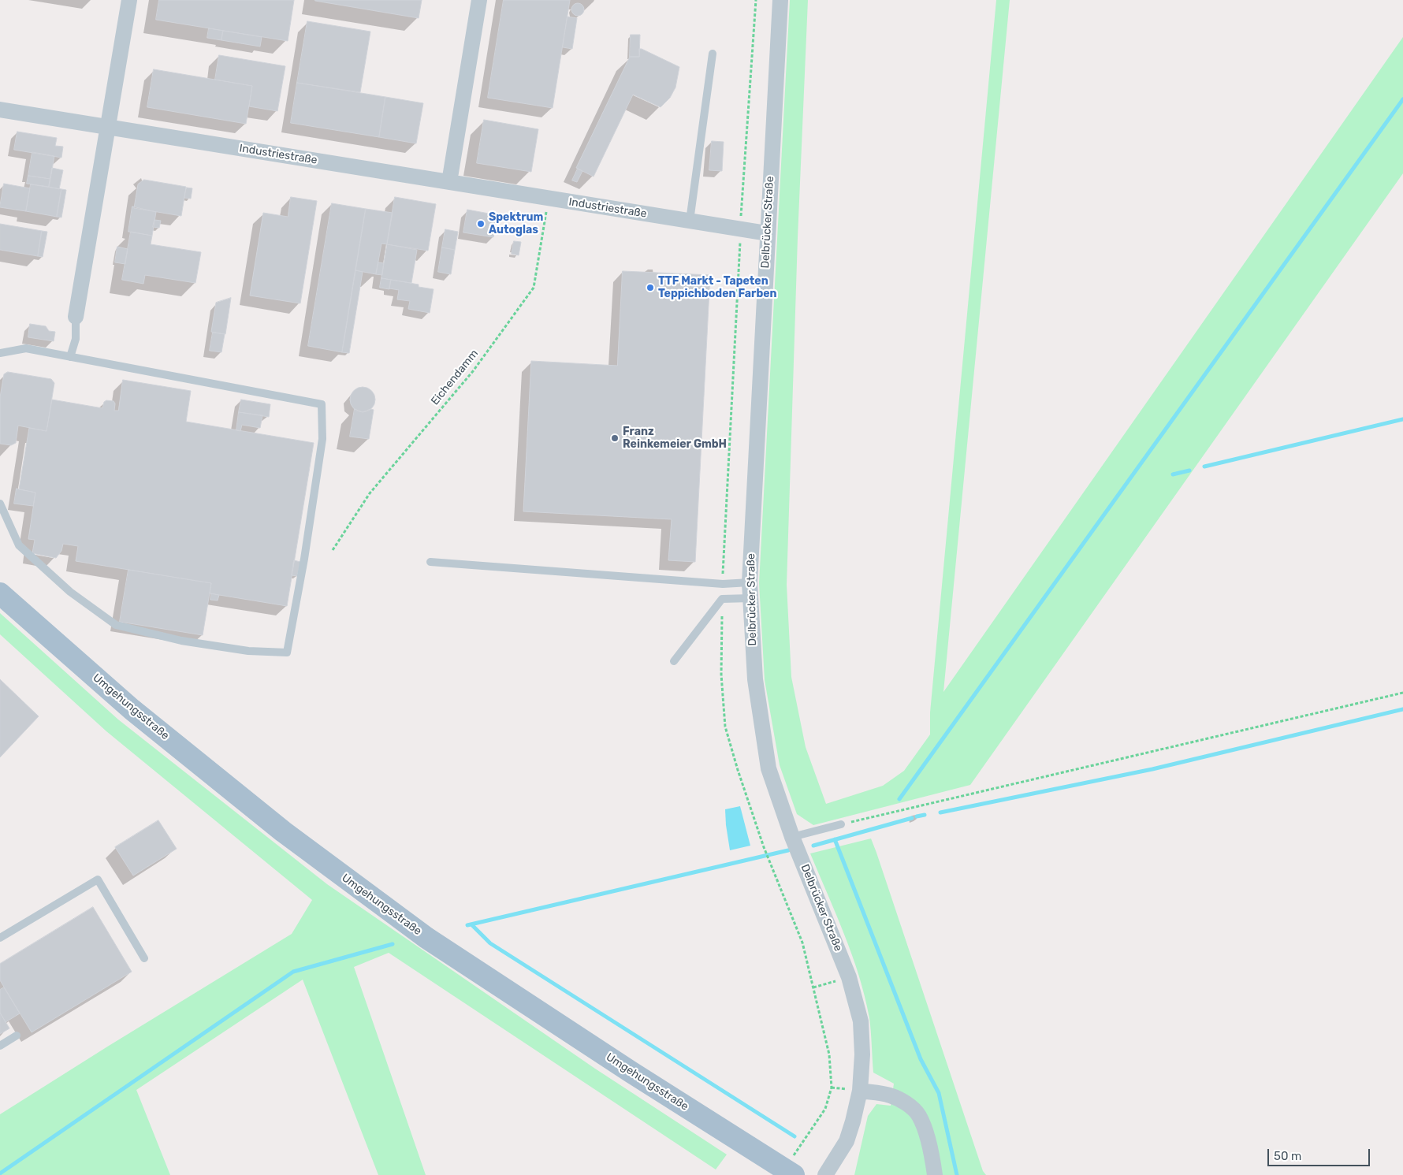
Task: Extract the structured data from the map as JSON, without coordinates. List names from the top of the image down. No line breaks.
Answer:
{"streets":{"main road":["Umgehungsstraße"],"street":["Industriestraße","Delbrücker Straße"],"path":["Eichendamm"]},"crossings":[["Industriestraße","Delbrücker Straße"],["Industriestraße","Eichendamm"]],"places":["Spektrum Autoglas","TTF Markt - Tapeten Teppichboden Farben","Franz Reinkemeier GmbH"],"scale_bar":"50 m"}
